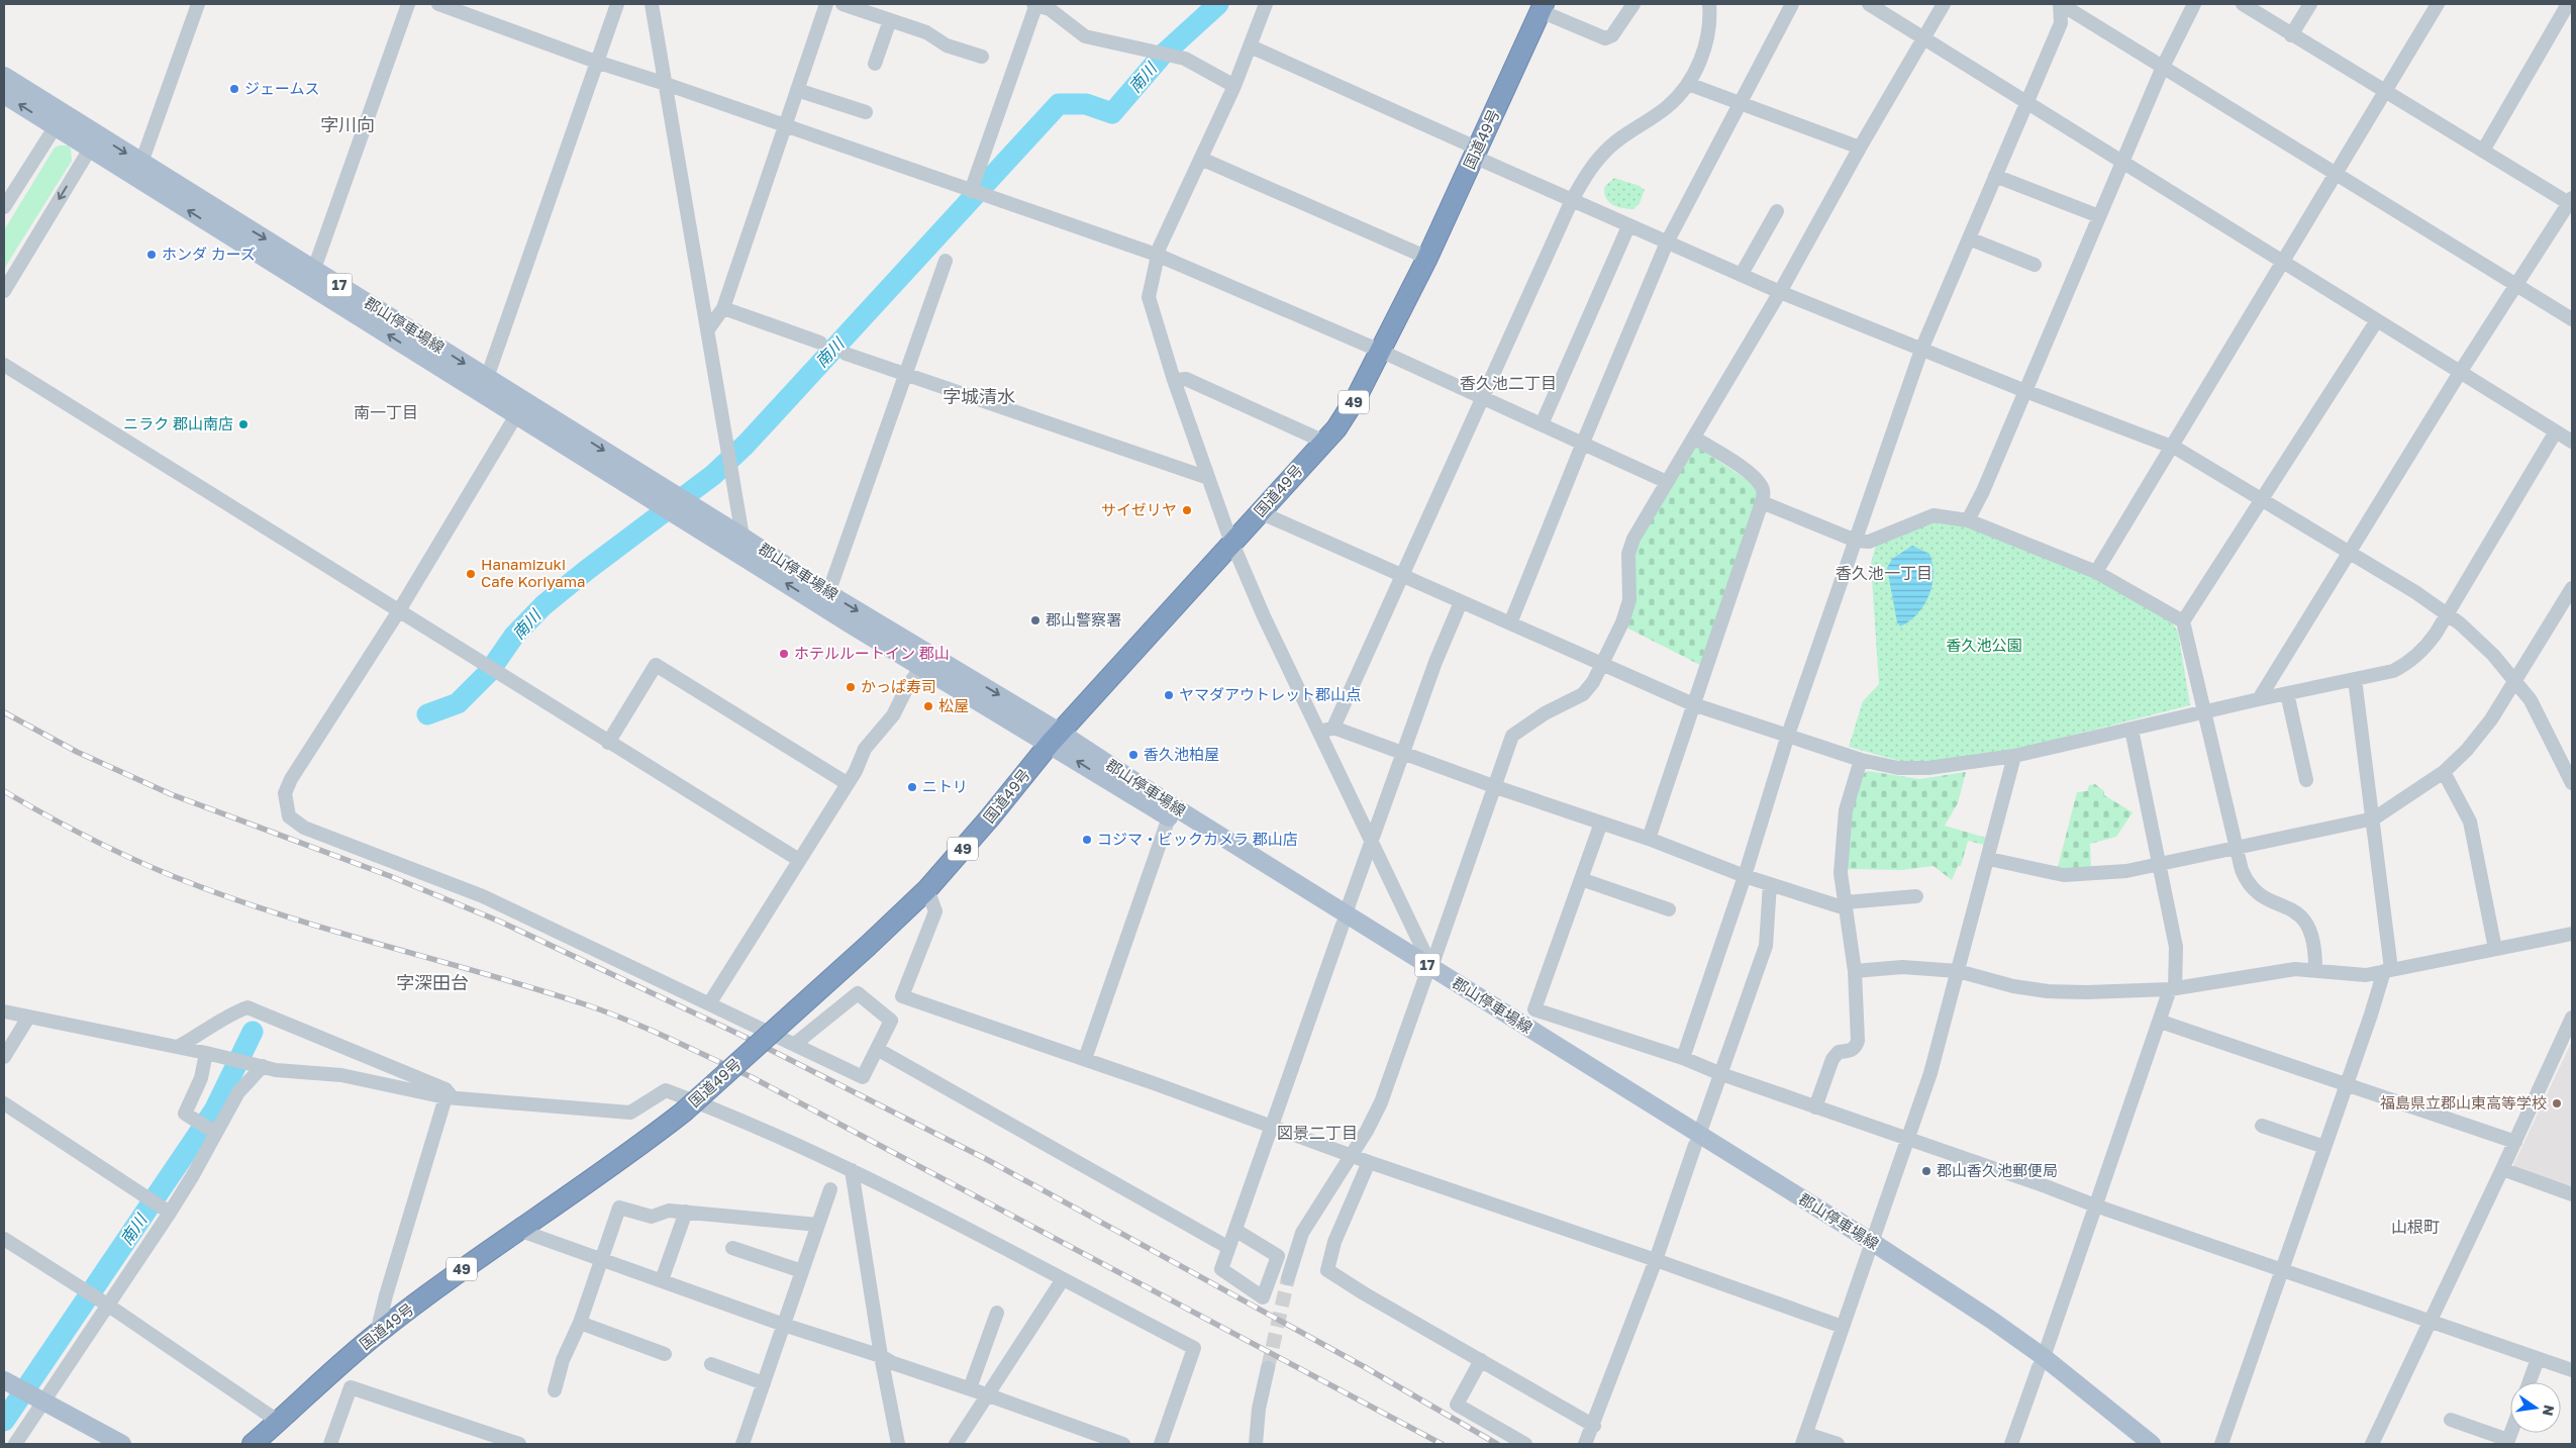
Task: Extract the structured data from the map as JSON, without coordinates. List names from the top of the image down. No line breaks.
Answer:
{"streets":{"highway":["国道49号","49"],"main road":["17","郡山停車場線"]},"crossings":[["国道49号","郡山停車場線"]],"districts":["字川向","香久池二丁目","字城清水","南一丁目","香久池一丁目","字深田台","図景二丁目","山根町"],"water":["南川"],"parks":["香久池公園"],"places":["ジェームス","ホンダ カーズ","ニラク 郡山南店","サイゼリヤ","Hanamizuki Cafe Koriyama","郡山警察署","ホテルルートイン 郡山","かっぱ寿司","ヤマダアウトレット郡山点","松屋","香久池柏屋","ニトリ","コジマ・ビックカメラ 郡山店","福島県立郡山東高等学校","郡山香久池郵便局"],"north":"right"}
